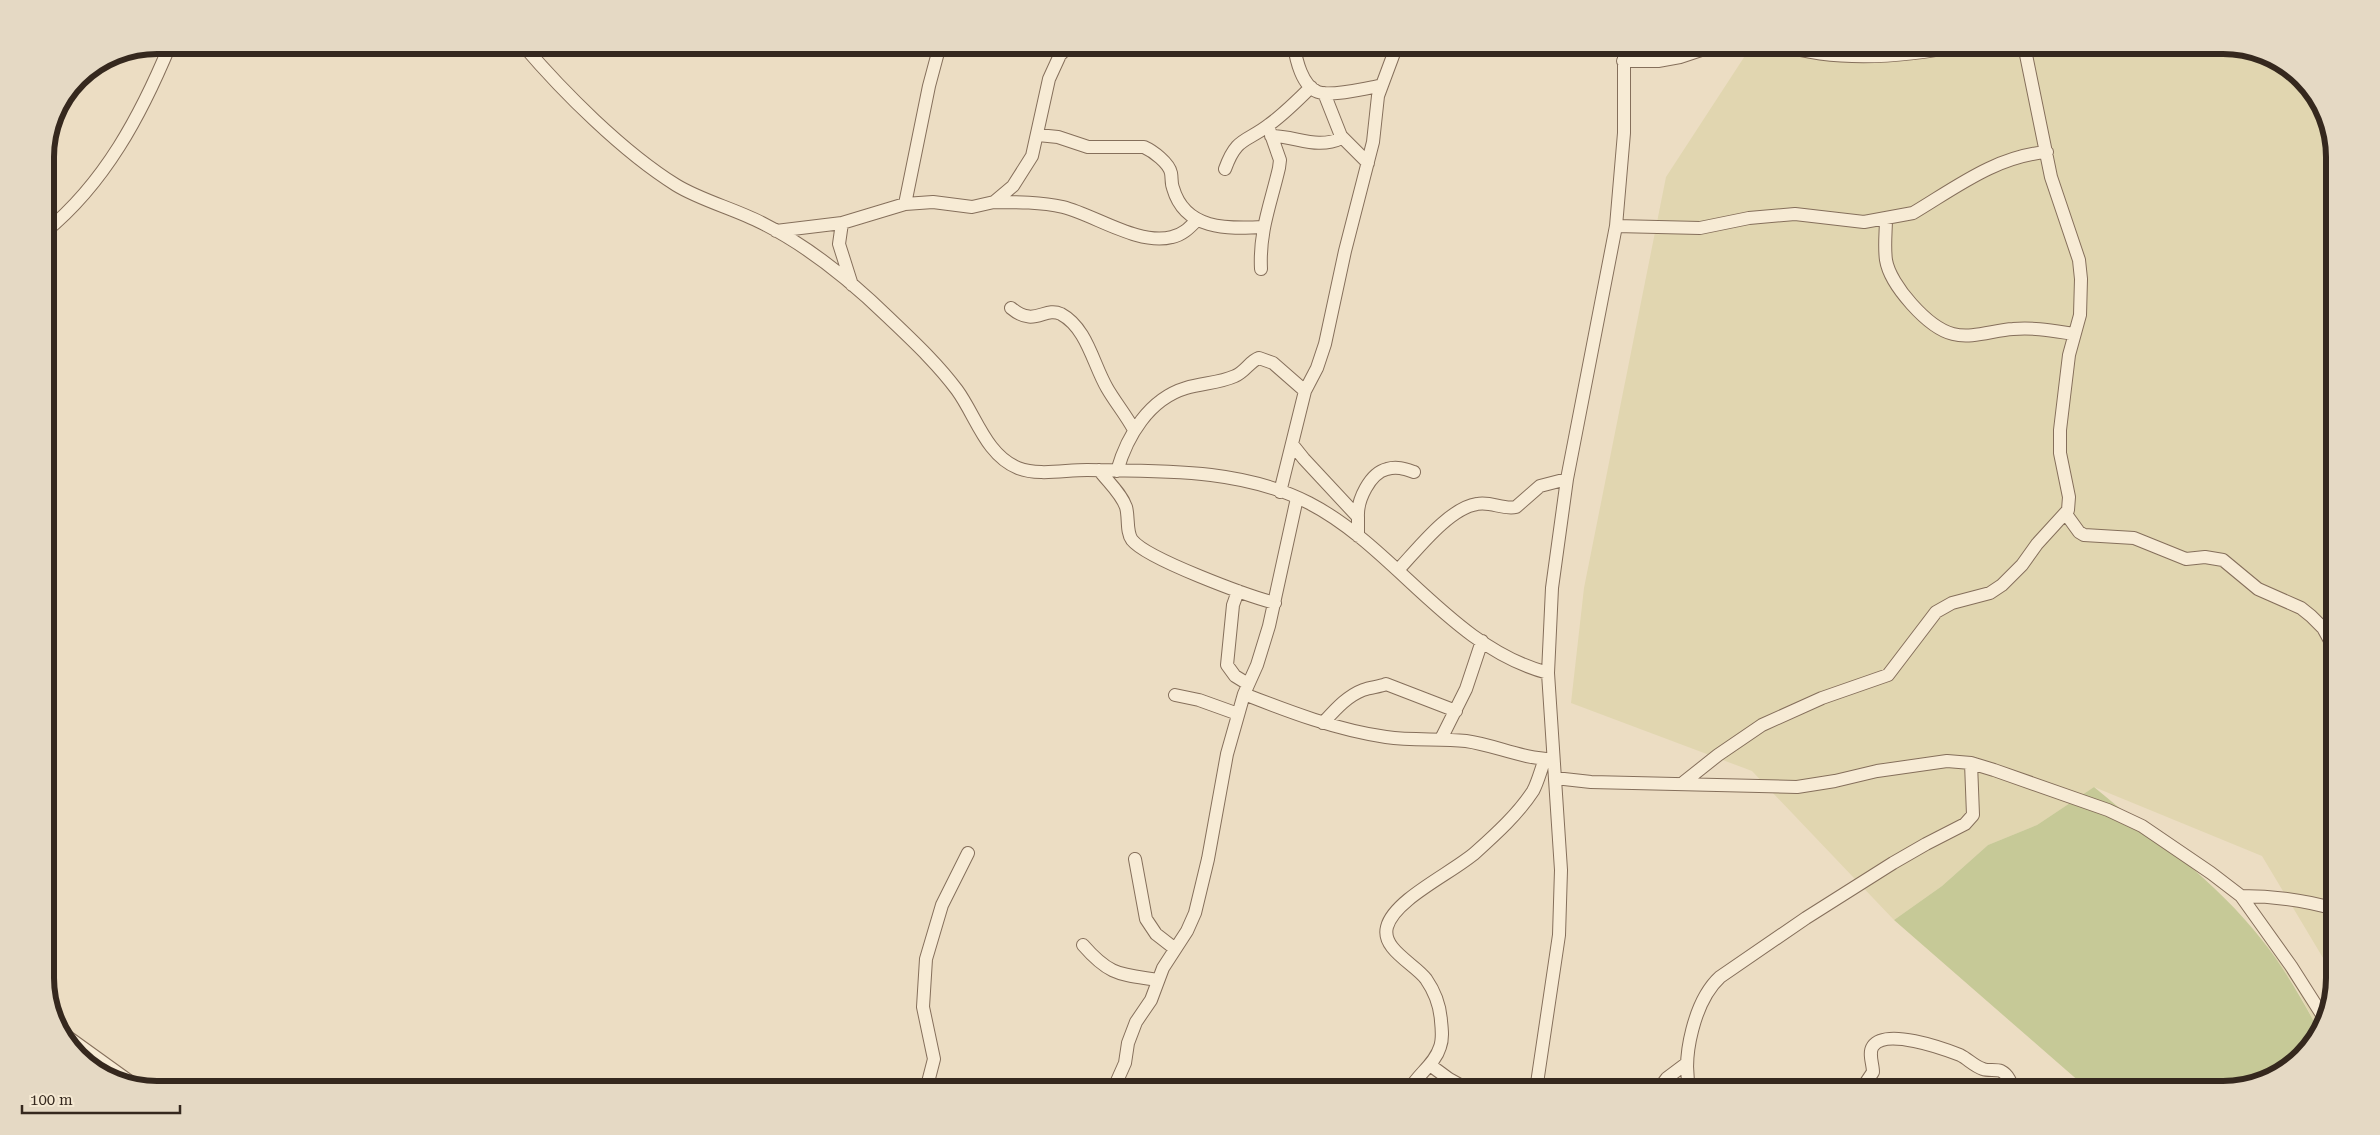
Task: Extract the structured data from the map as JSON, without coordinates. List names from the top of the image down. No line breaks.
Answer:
{"scale_bar":"100 m"}
